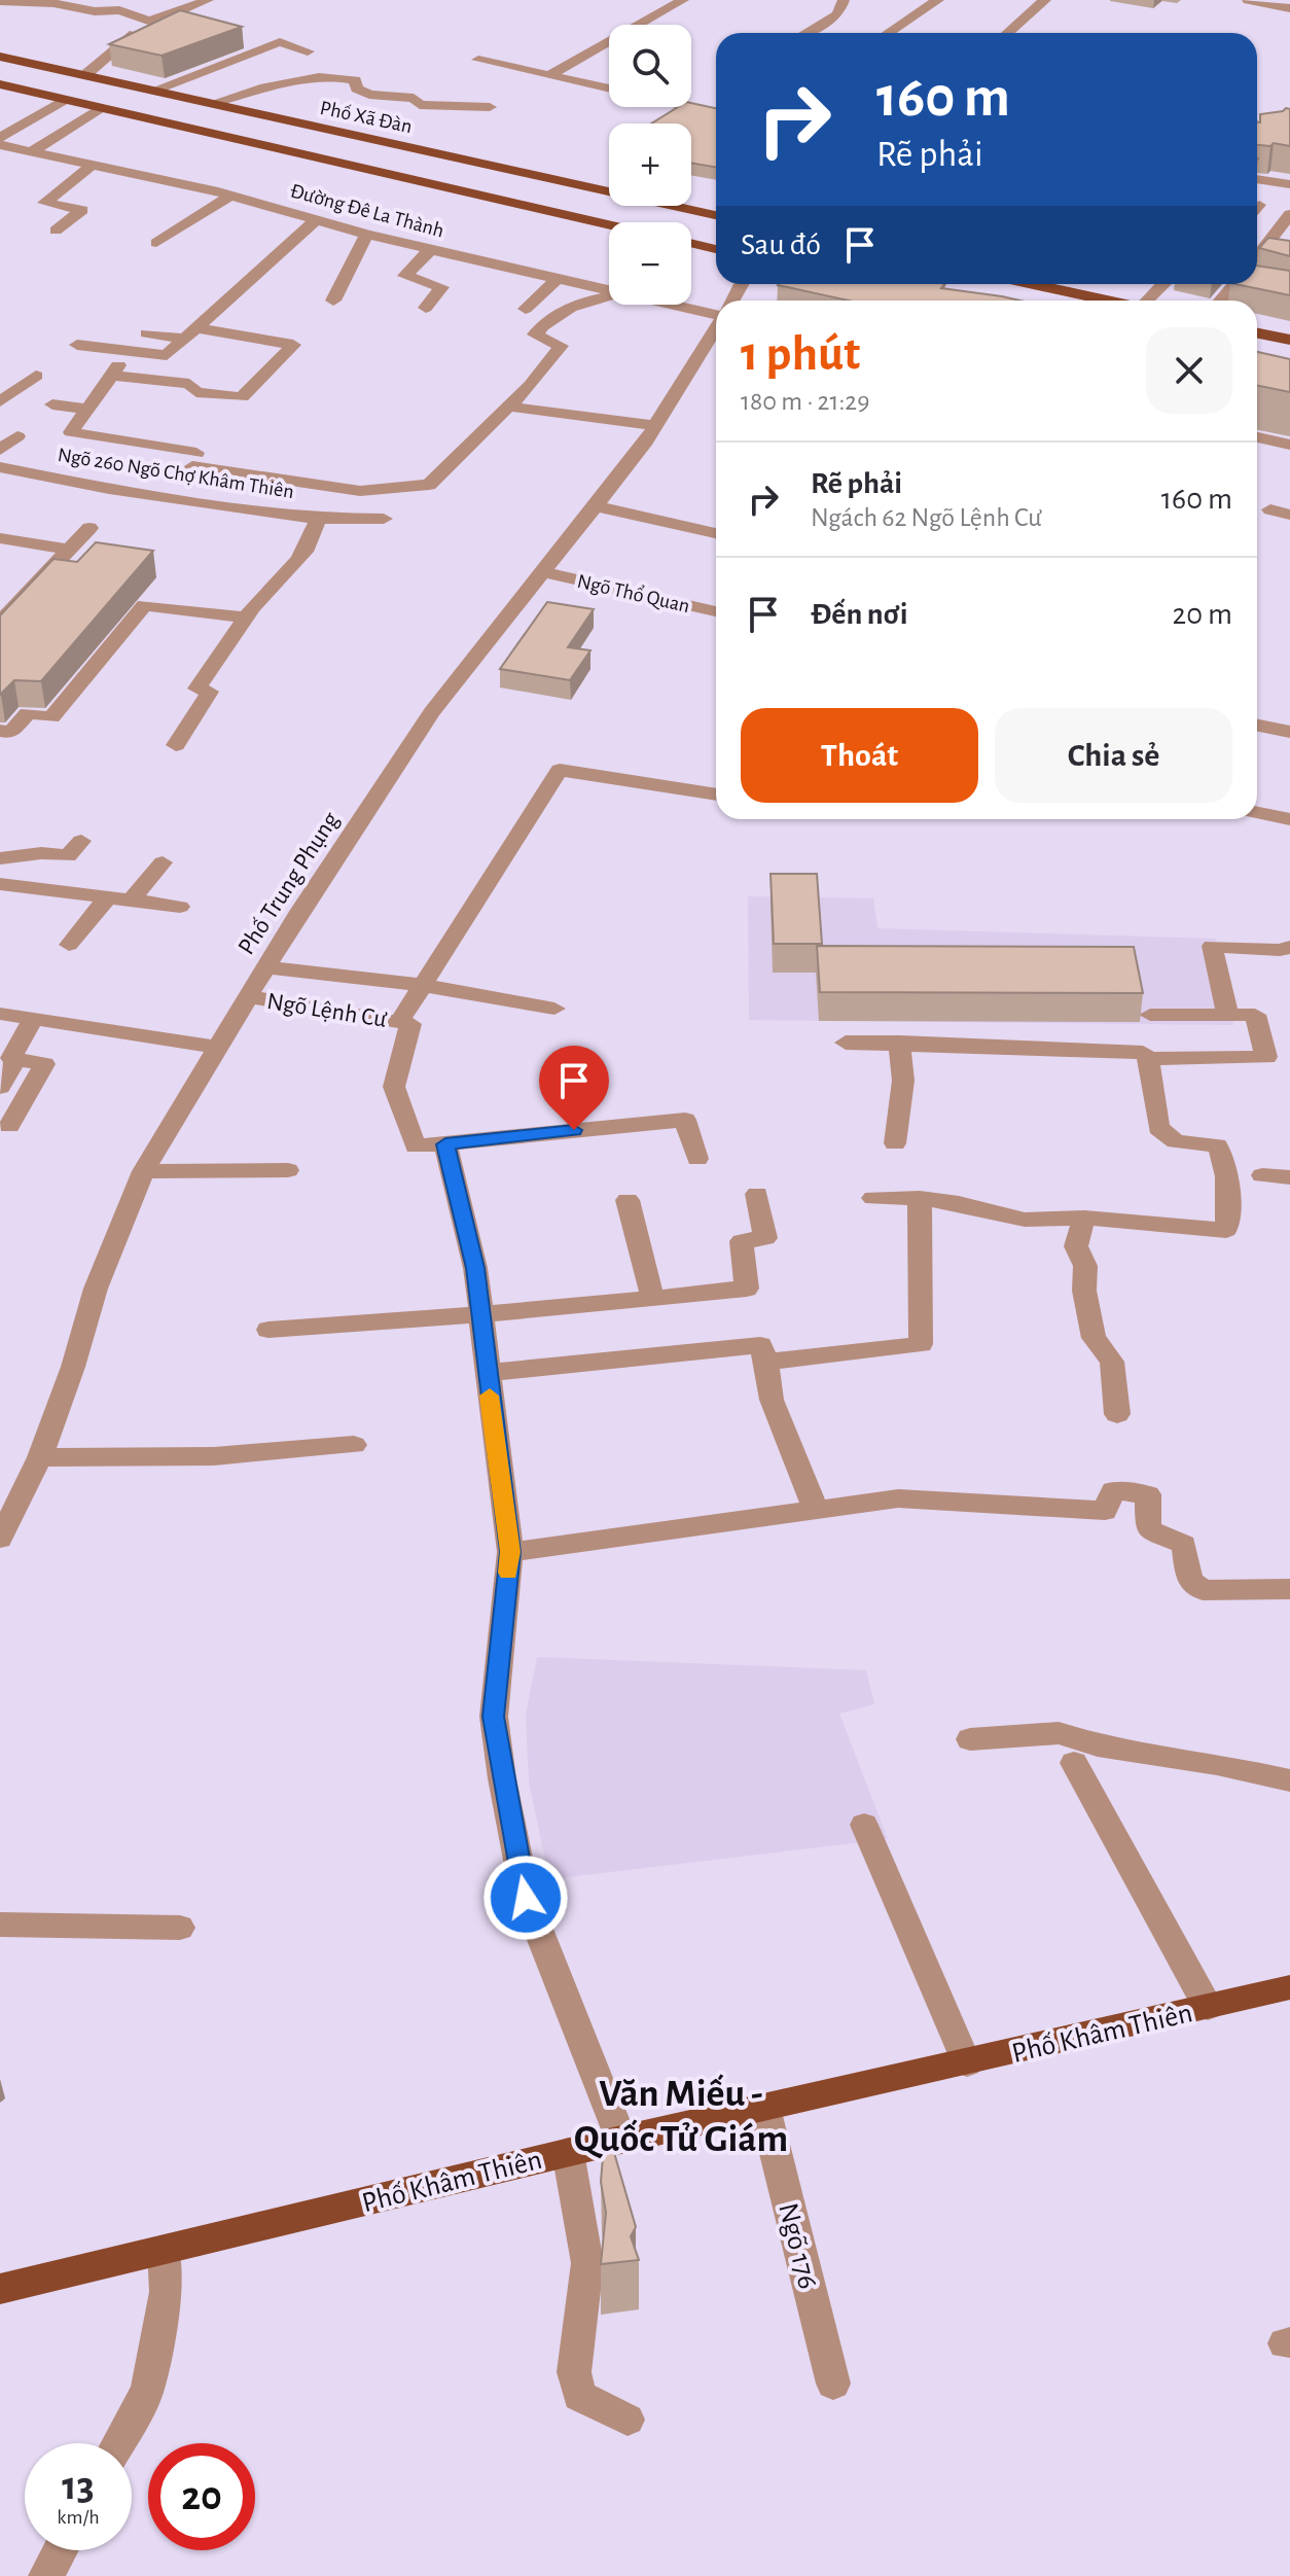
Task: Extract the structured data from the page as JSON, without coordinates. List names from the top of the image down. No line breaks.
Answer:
{"streets":{"main road":["Phố Xã Đàn","Phố Khâm Thiên"],"street":["Đường Đê La Thành","Ngõ 260 Ngõ Chợ Khâm Thiên","Ngõ Thổ Quan","Phố Trung Phụng","Ngõ Lệnh Cư","Ngõ 176"]},"crossings":[["Ngõ Thổ Quan","Phố Trung Phụng"],["Phố Trung Phụng","Ngõ Lệnh Cư"],["Phố Khâm Thiên","Ngõ 176"]],"districts":["Văn Miếu - Quốc Tử Giám"],"page":{"map_buttons":["+","−"],"turn":["160 m","Rẽ phải"],"then":"Sau đó","heading":["1 phút","180 m · 21:29"],"list":[{"name":"Rẽ phải","note":"Ngách 62 Ngõ Lệnh Cư","value":"160 m"},{"name":"Đến nơi","value":"20 m"}],"buttons":["Thoát","Chia sẻ"],"speed":"13 km/h","limit":"20"}}
